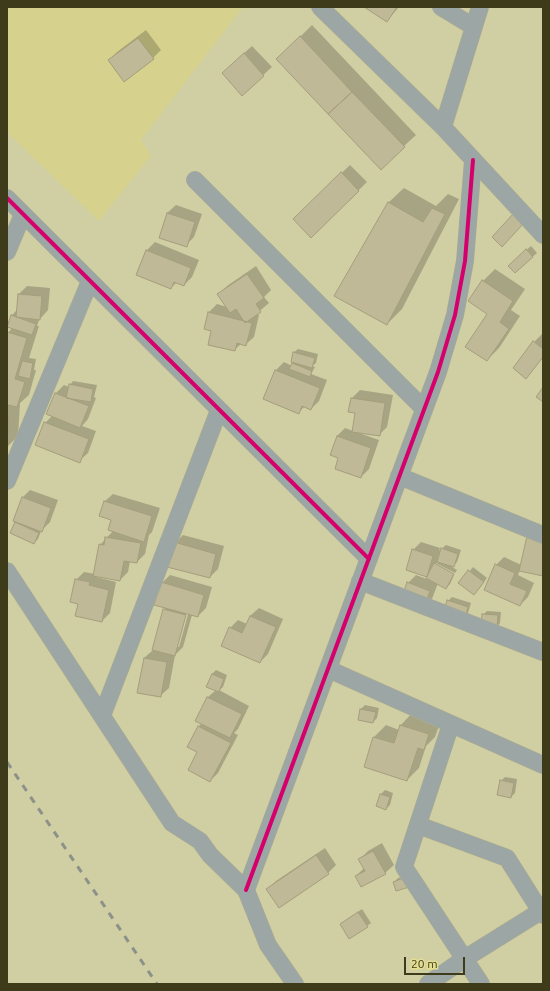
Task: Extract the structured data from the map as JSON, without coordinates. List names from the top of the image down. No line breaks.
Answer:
{"scale_bar":"20 m"}
